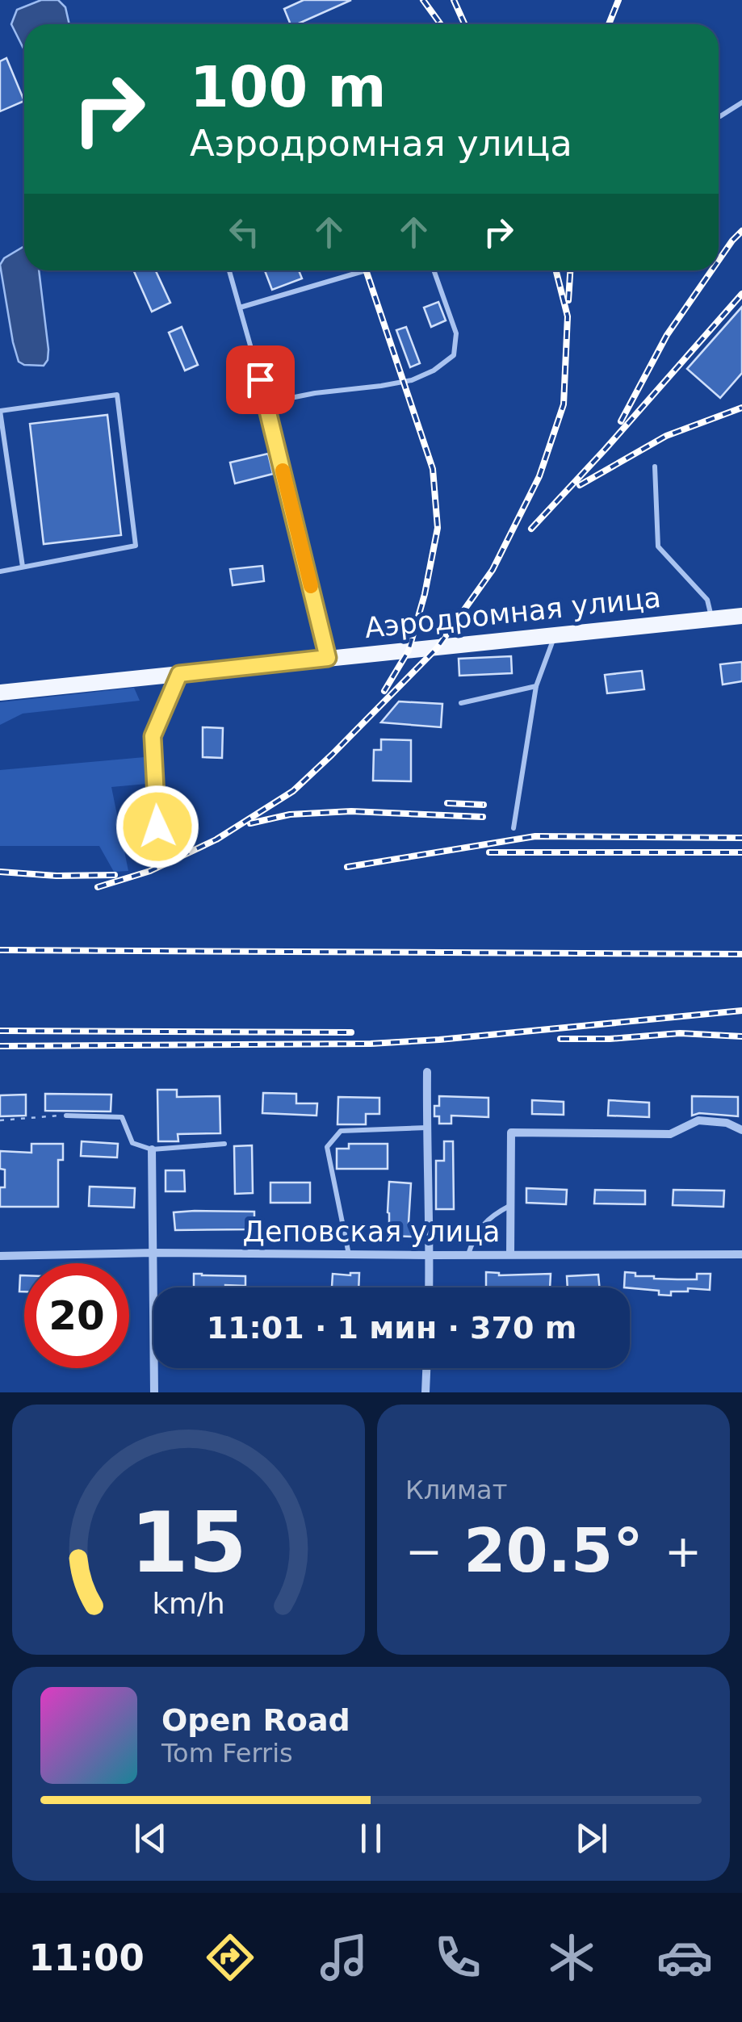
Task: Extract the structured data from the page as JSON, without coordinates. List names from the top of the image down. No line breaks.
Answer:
{"streets":{"main road":["Аэродромная улица"],"street":["Деповская улица"]},"page":{"turn":["100 m","Аэродромная улица"],"limit":"20","trip":"11:01 · 1 мин · 370 m","tile":"Климат","heat":["−","20.5°","+"],"song":["Open Road","Tom Ferris"],"tabs":"11:00","gauge":["15","km/h"]}}
